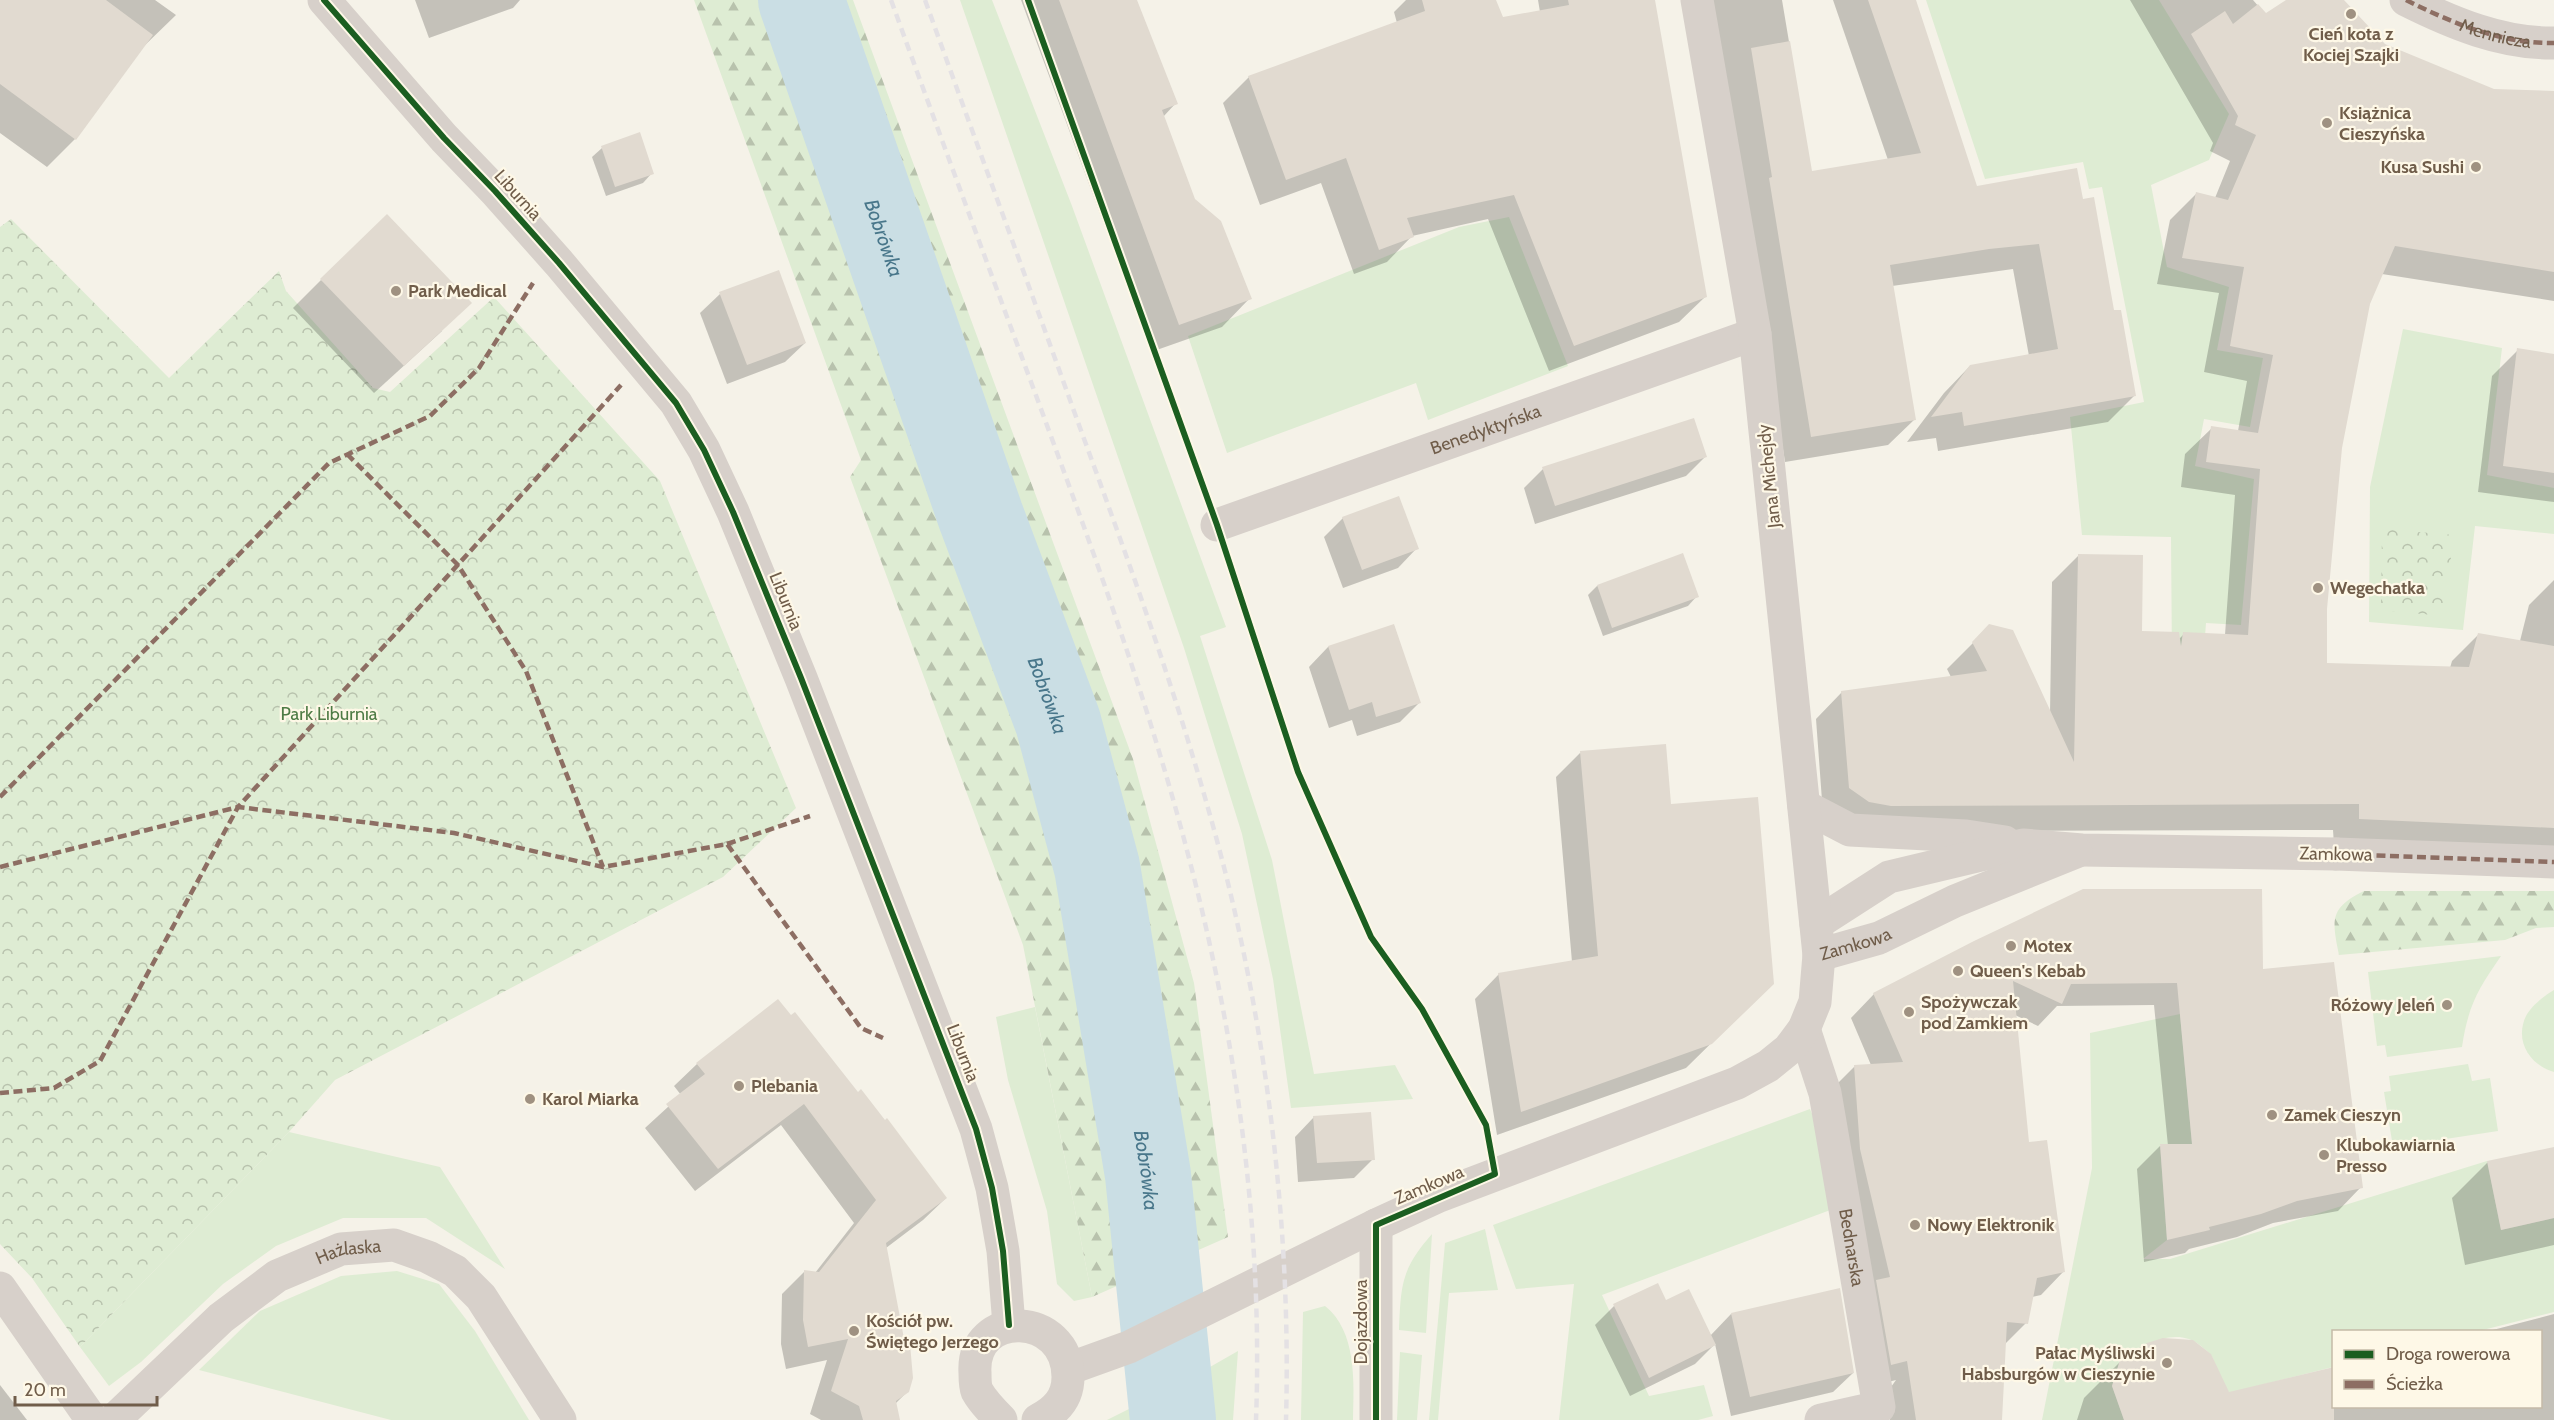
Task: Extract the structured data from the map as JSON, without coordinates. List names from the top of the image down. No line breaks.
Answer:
{"streets":{"street":["Mennicza","Liburnia","Benedyktyńska","Jana Michejdy","Zamkowa","Bednarska","Hażlaska","Dojazdowa"]},"crossings":[["Benedyktyńska","Jana Michejdy"],["Jana Michejdy","Zamkowa"],["Zamkowa","Bednarska"],["Zamkowa","Dojazdowa"]],"water":["Bobrówka"],"parks":["Park Liburnia"],"places":["Cień kota z Kociej Szajki","Książnica Cieszyńska","Kusa Sushi","Park Medical","Wegechatka","Motex","Queen's Kebab","Różowy Jeleń","Spożywczak pod Zamkiem","Plebania","Karol Miarka","Zamek Cieszyn","Klubokawiarnia Presso","Nowy Elektronik","Kościół pw. Świętego Jerzego","Pałac Myśliwski Habsburgów w Cieszynie"],"legend":["Droga rowerowa","Ścieżka"],"scale_bar":"20 m"}
